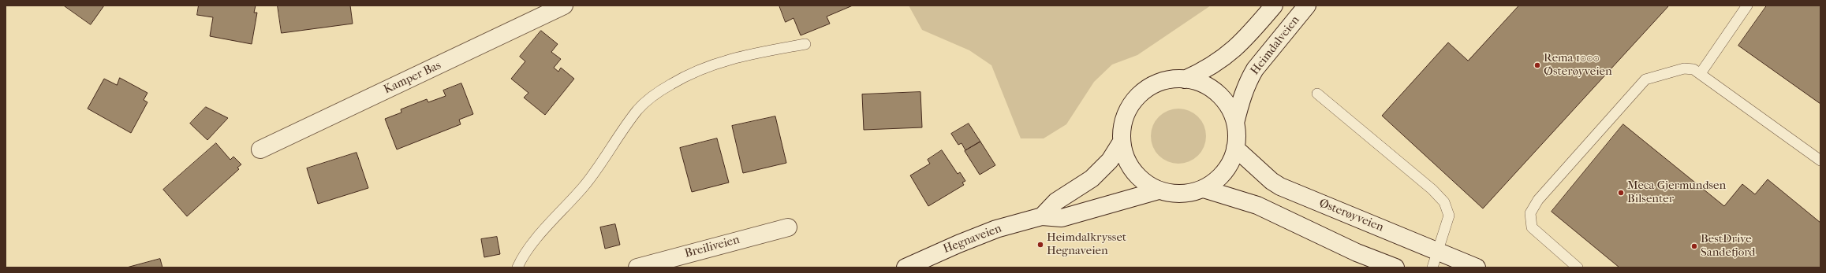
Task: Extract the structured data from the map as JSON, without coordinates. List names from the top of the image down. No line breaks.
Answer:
{"streets":{"main road":["Heimdalveien","Kamper Bas","Østerøyveien","Hegnaveien","Breiliveien"]},"places":["Rema 1000 Østerøyveien","Meca Gjermundsen Bilsenter","Heimdalkrysset Hegnaveien","BestDrive Sandefjord"]}
